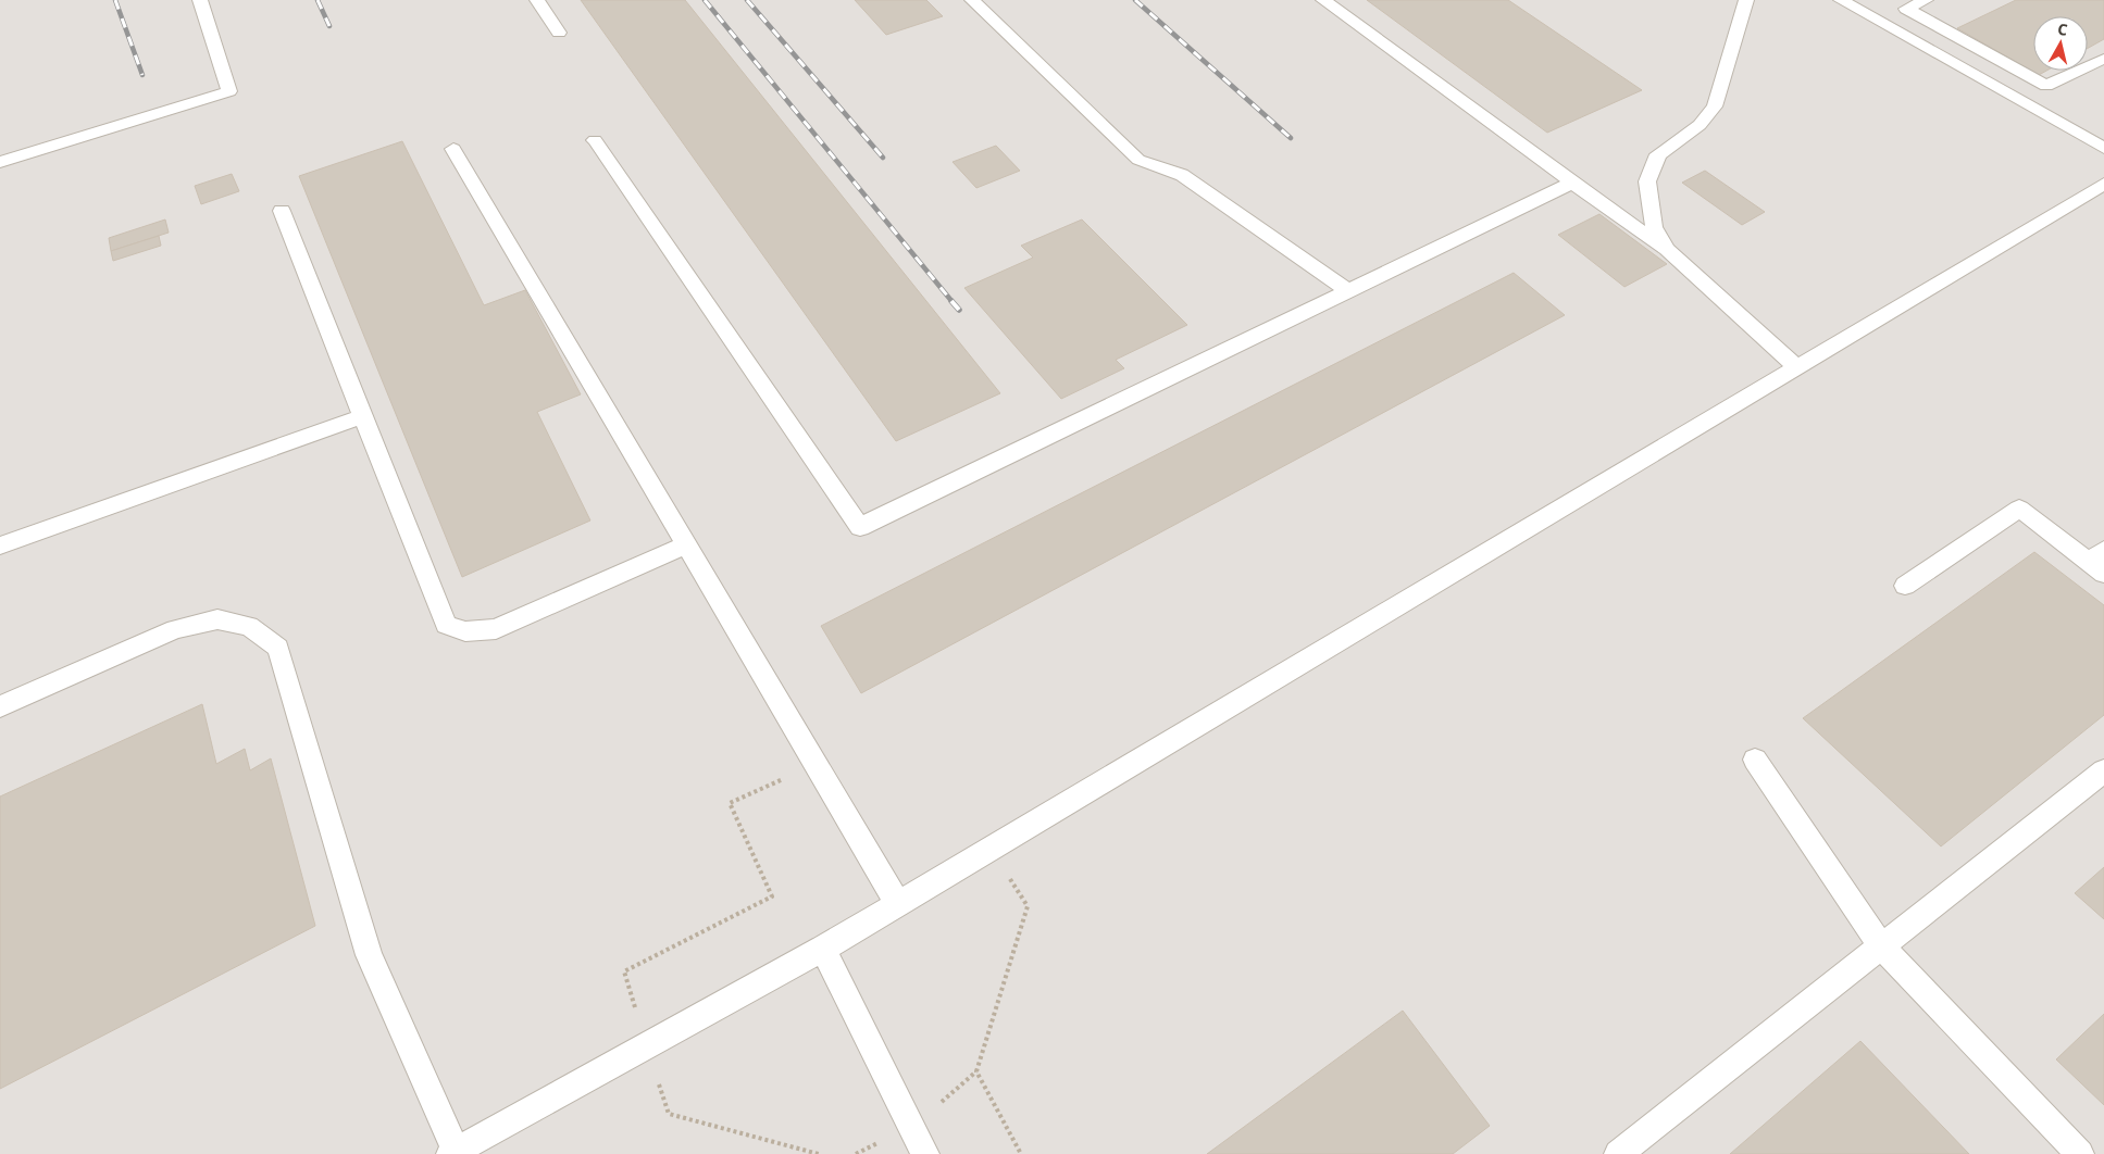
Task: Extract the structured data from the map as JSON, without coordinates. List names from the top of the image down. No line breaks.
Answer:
{"north":"top"}
